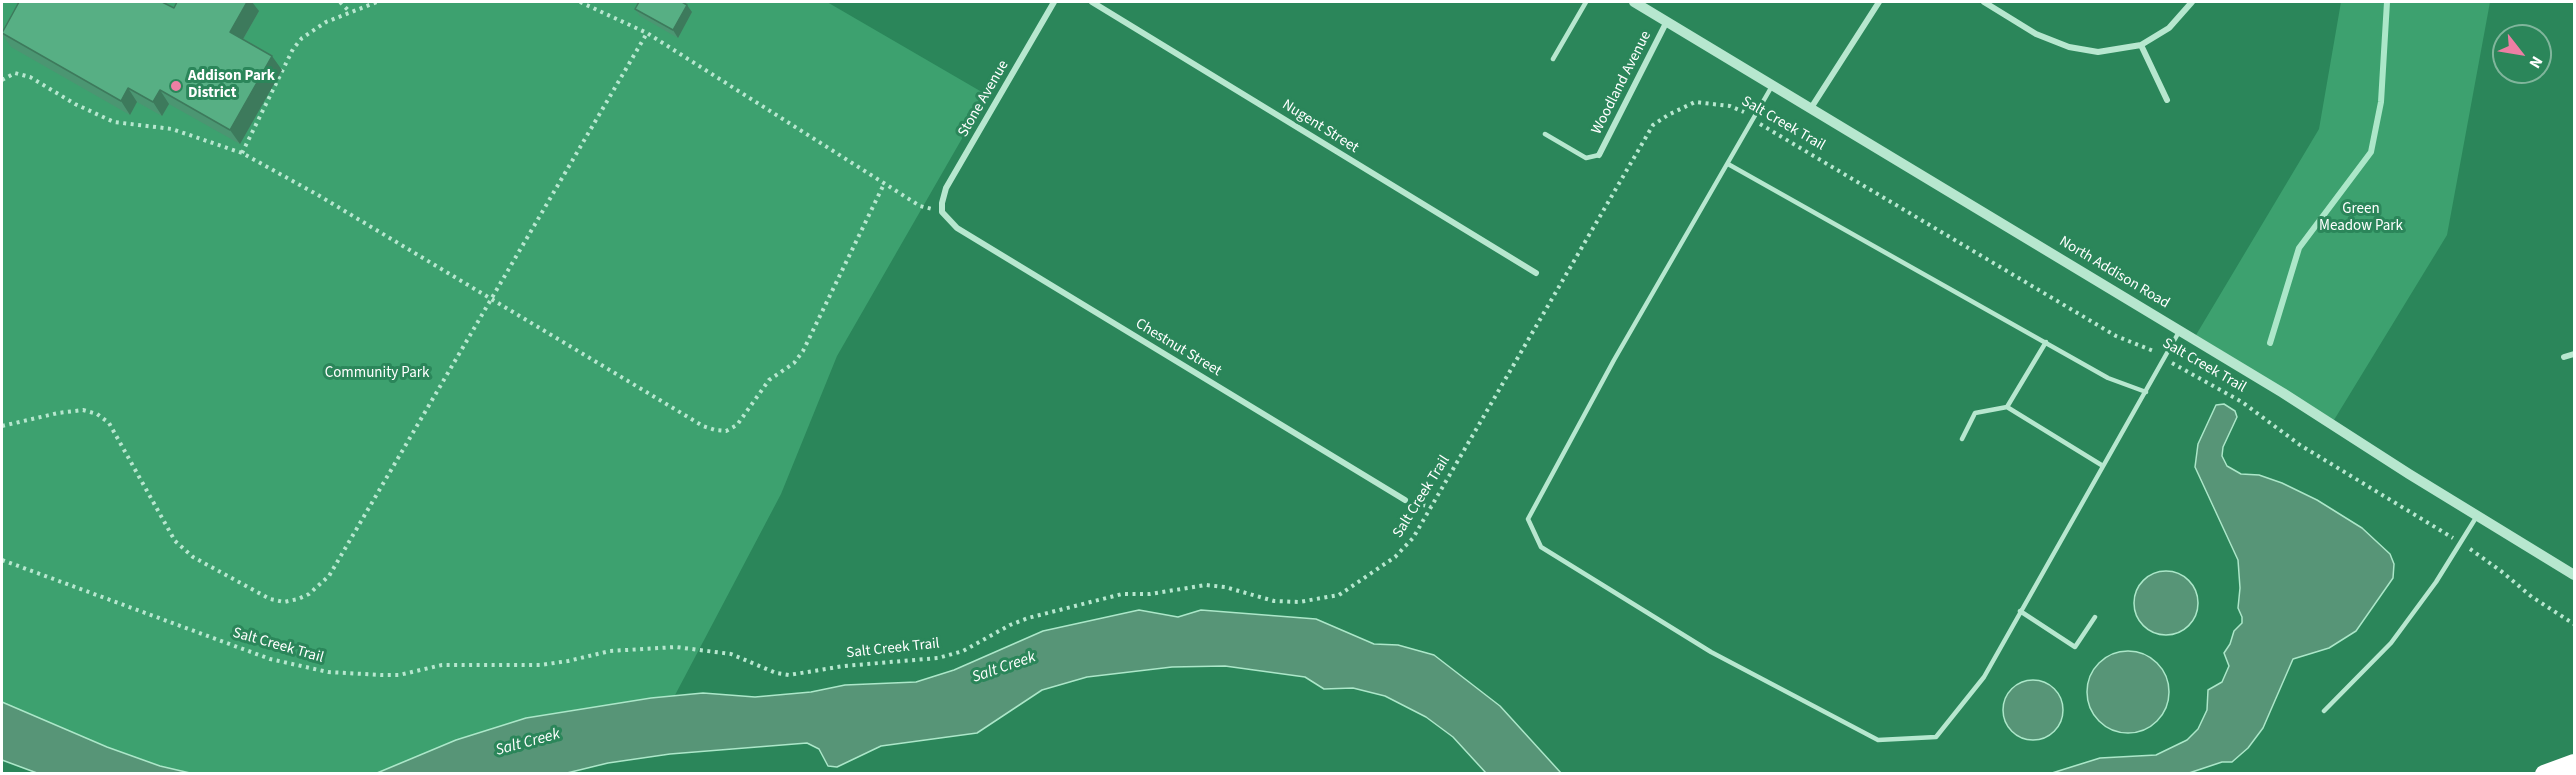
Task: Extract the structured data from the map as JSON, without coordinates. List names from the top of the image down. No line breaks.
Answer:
{"streets":{"street":["Woodland Avenue","Stone Avenue","Nugent Street","North Addison Road","Chestnut Street"],"path":["Salt Creek Trail"]},"crossings":[["Woodland Avenue","North Addison Road"],["Stone Avenue","Chestnut Street"]],"water":["Salt Creek"],"parks":["Green Meadow Park","Community Park"],"places":["Addison Park District"],"north":"bottom right"}
